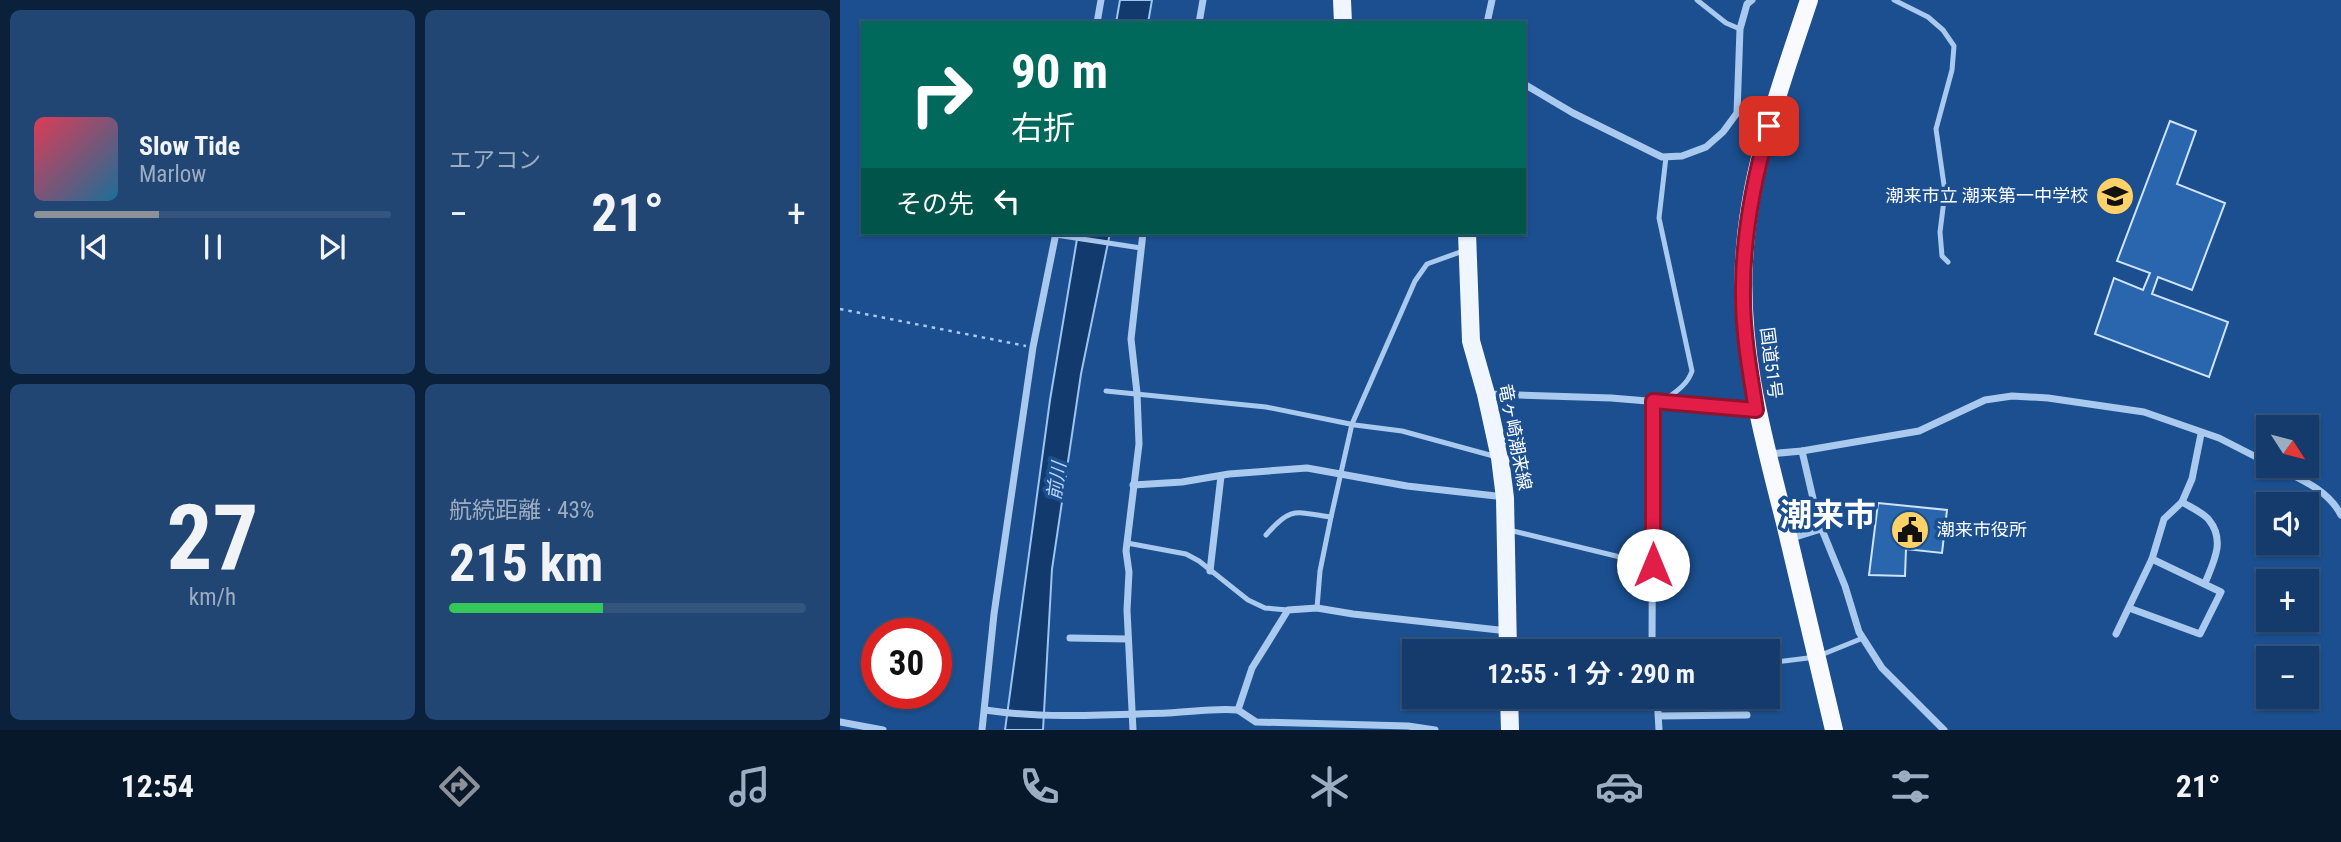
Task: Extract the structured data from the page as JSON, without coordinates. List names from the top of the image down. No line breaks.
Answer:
{"streets":{"highway":["国道51号"],"main road":["竜ヶ崎潮来線"]},"districts":["潮来市"],"water":["前川"],"places":{"school or university":["潮来市立 潮来第一中学校"],"public building":["潮来市役所"]},"north":"bottom right","page":{"tile":["エアコン",["27","km/h"],["航続距離 · 43%","215 km"]],"turn":["90 m","右折"],"song":["Slow Tide","Marlow"],"then":"その先","heat":["−","21°","+"],"map_buttons":["+","−"],"limit":"30","trip":"12:55 · 1 分 · 290 m","tabs":["12:54","21°"]}}
